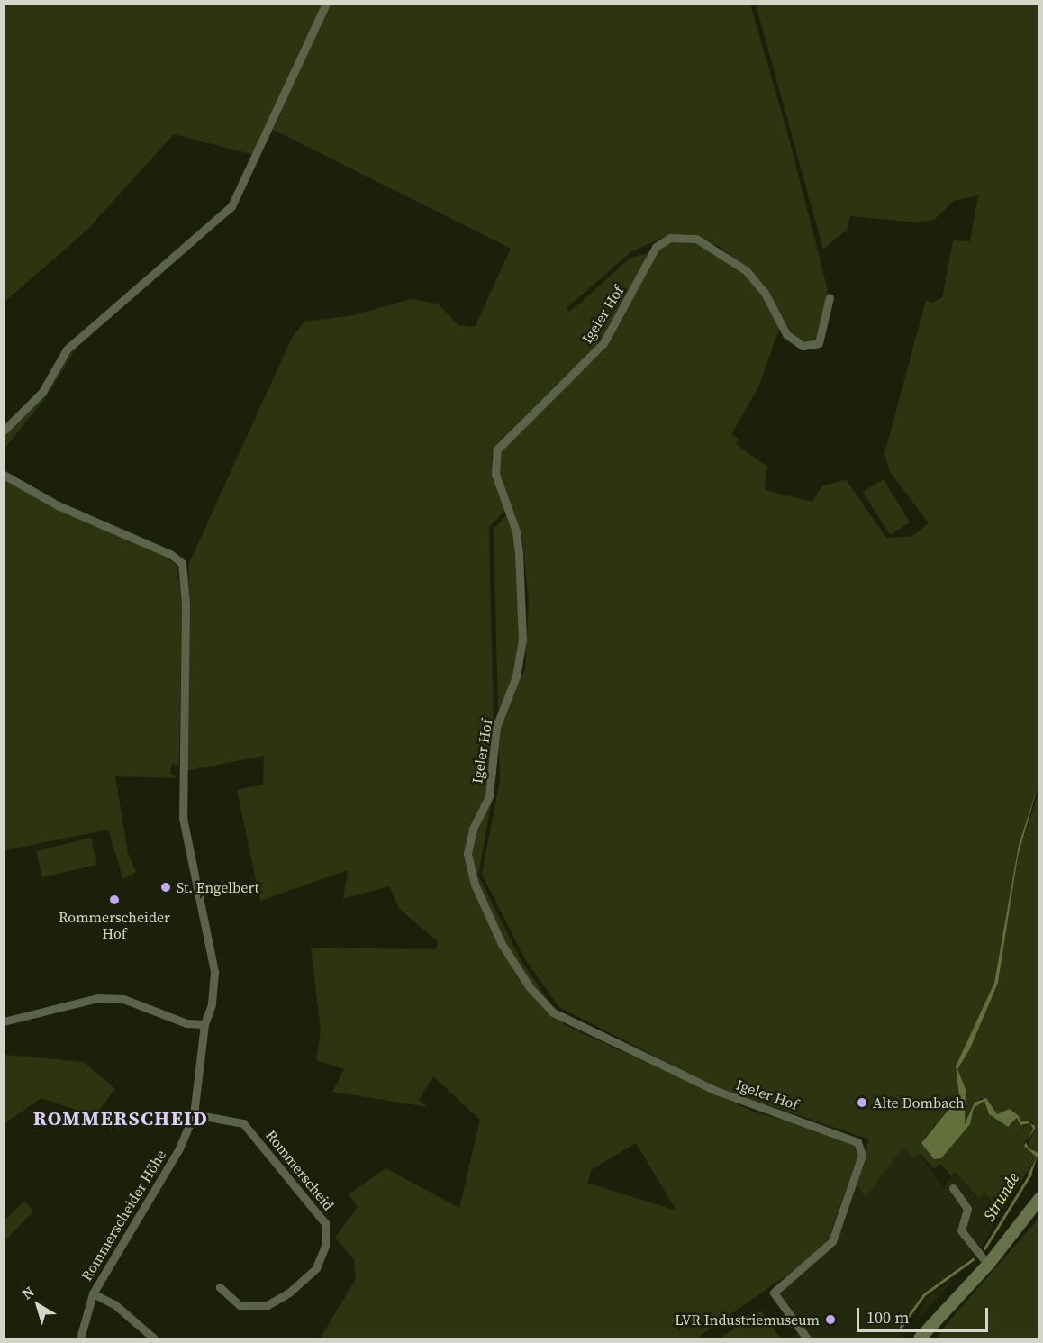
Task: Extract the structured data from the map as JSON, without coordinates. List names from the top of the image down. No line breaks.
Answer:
{"streets":{"street":["Igeler Hof","Rommerscheid","Rommerscheider Höhe"]},"crossings":[["Rommerscheid","Rommerscheider Höhe"]],"districts":["ROMMERSCHEID"],"water":["Strunde"],"places":["St. Engelbert","Rommerscheider Hof","Alte Dombach","LVR Industriemuseum"],"scale_bar":"100 m","north":"top left"}
